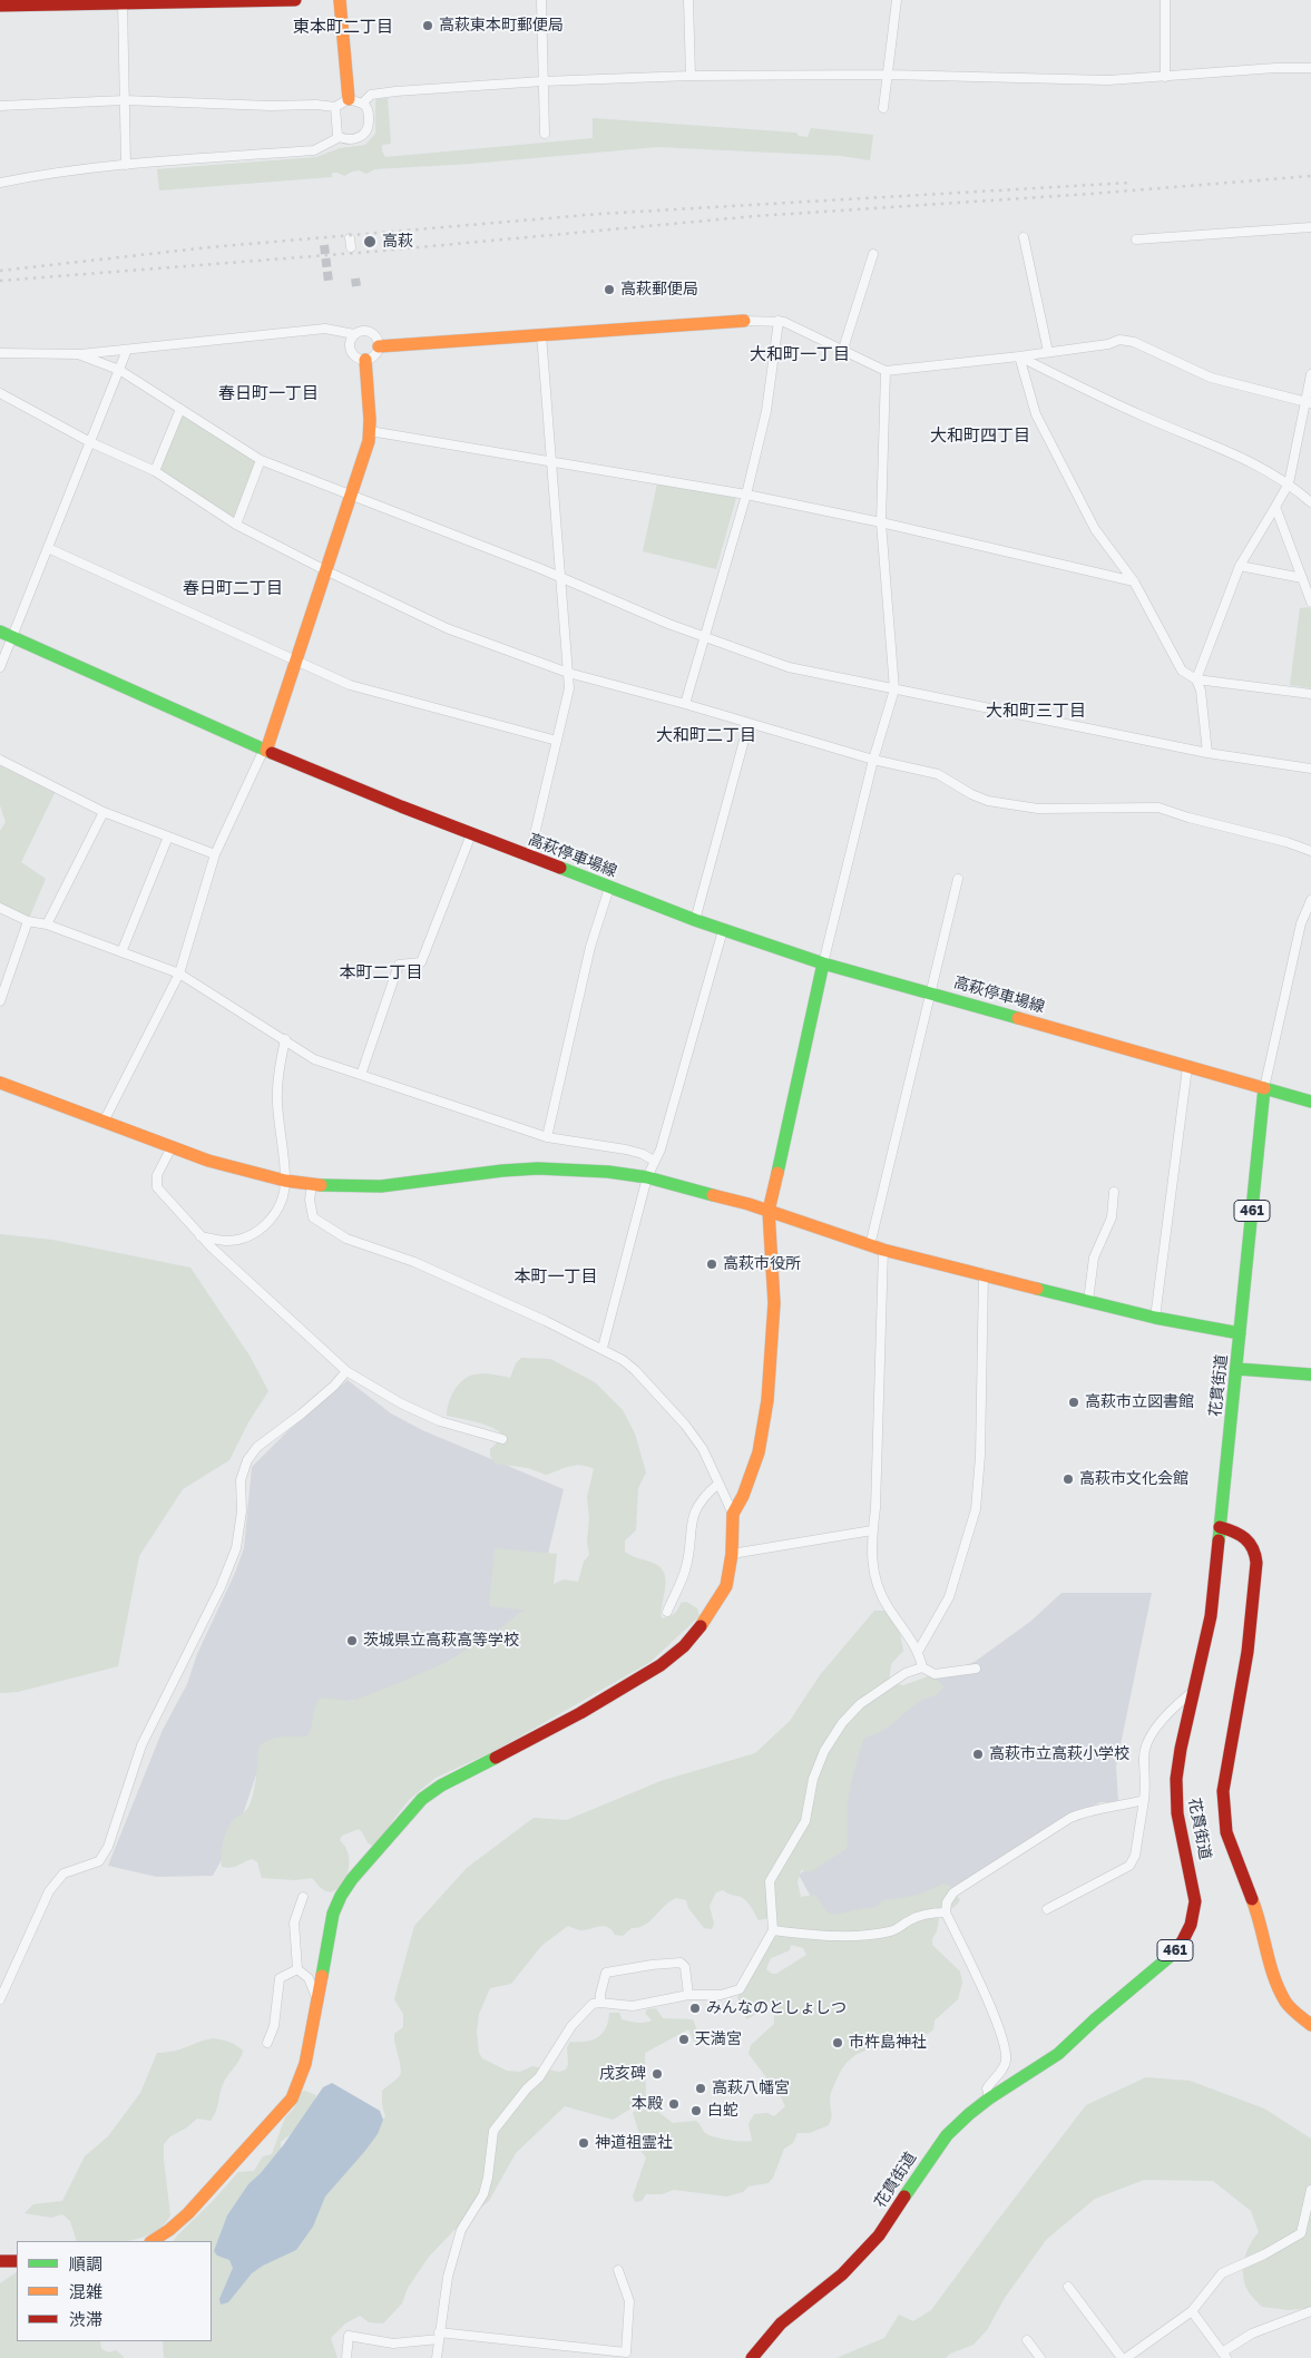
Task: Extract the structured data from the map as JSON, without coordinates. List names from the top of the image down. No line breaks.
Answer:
{"streets":{"main road":["高萩停車場線","461","花貫街道"]},"crossings":[["高萩停車場線","花貫街道"]],"districts":["東本町二丁目","大和町一丁目","春日町一丁目","大和町四丁目","春日町二丁目","大和町三丁目","大和町二丁目","本町二丁目","本町一丁目"],"places":["高萩東本町郵便局","高萩","高萩郵便局","高萩市役所","高萩市立図書館","高萩市文化会館","茨城県立高萩高等学校","高萩市立高萩小学校","みんなのとしょしつ","天満宮","市杵島神社","戌亥碑","高萩八幡宮","本殿","白蛇","神道祖霊社"],"legend":["順調","混雑","渋滞"]}
